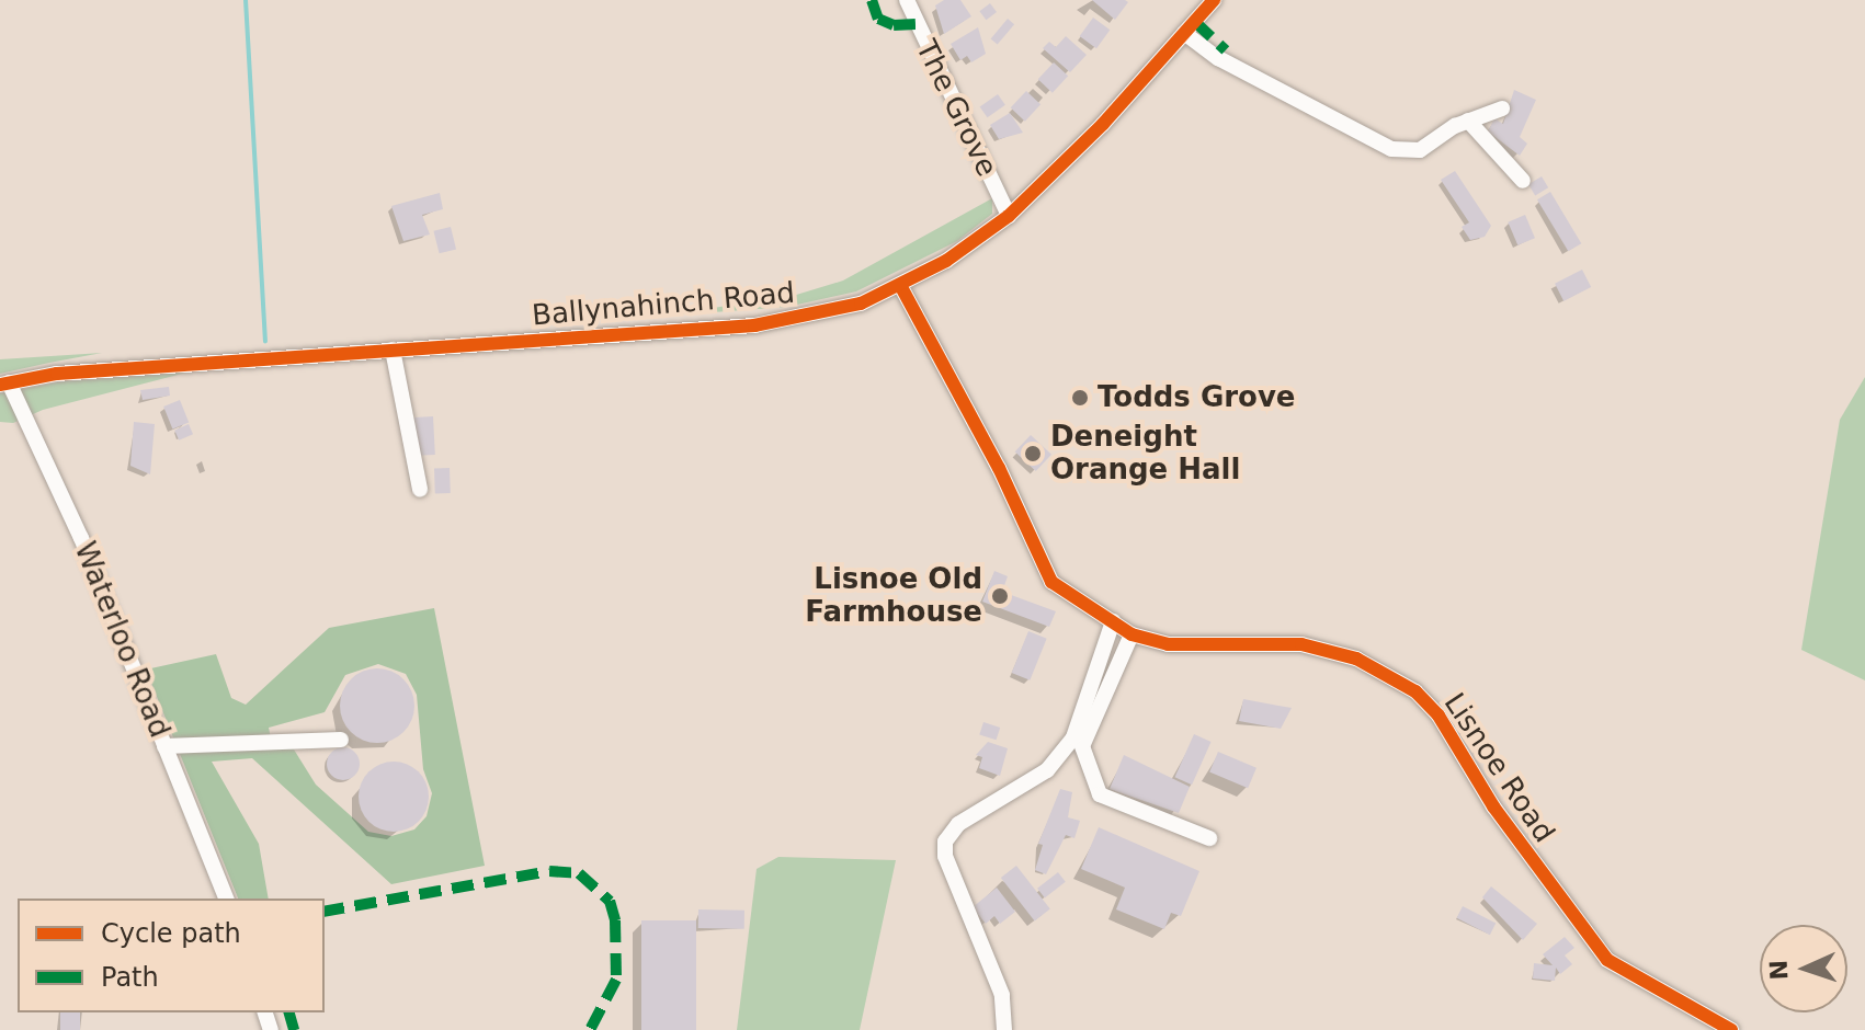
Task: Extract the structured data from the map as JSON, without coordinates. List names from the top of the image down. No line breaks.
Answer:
{"streets":{"street":["The Grove","Ballynahinch Road","Waterloo Road","Lisnoe Road"]},"crossings":[["The Grove","Ballynahinch Road"],["Ballynahinch Road","Waterloo Road"],["Ballynahinch Road","Lisnoe Road"]],"places":["Todds Grove","Deneight Orange Hall","Lisnoe Old Farmhouse"],"legend":["Cycle path","Path"],"north":"left"}
